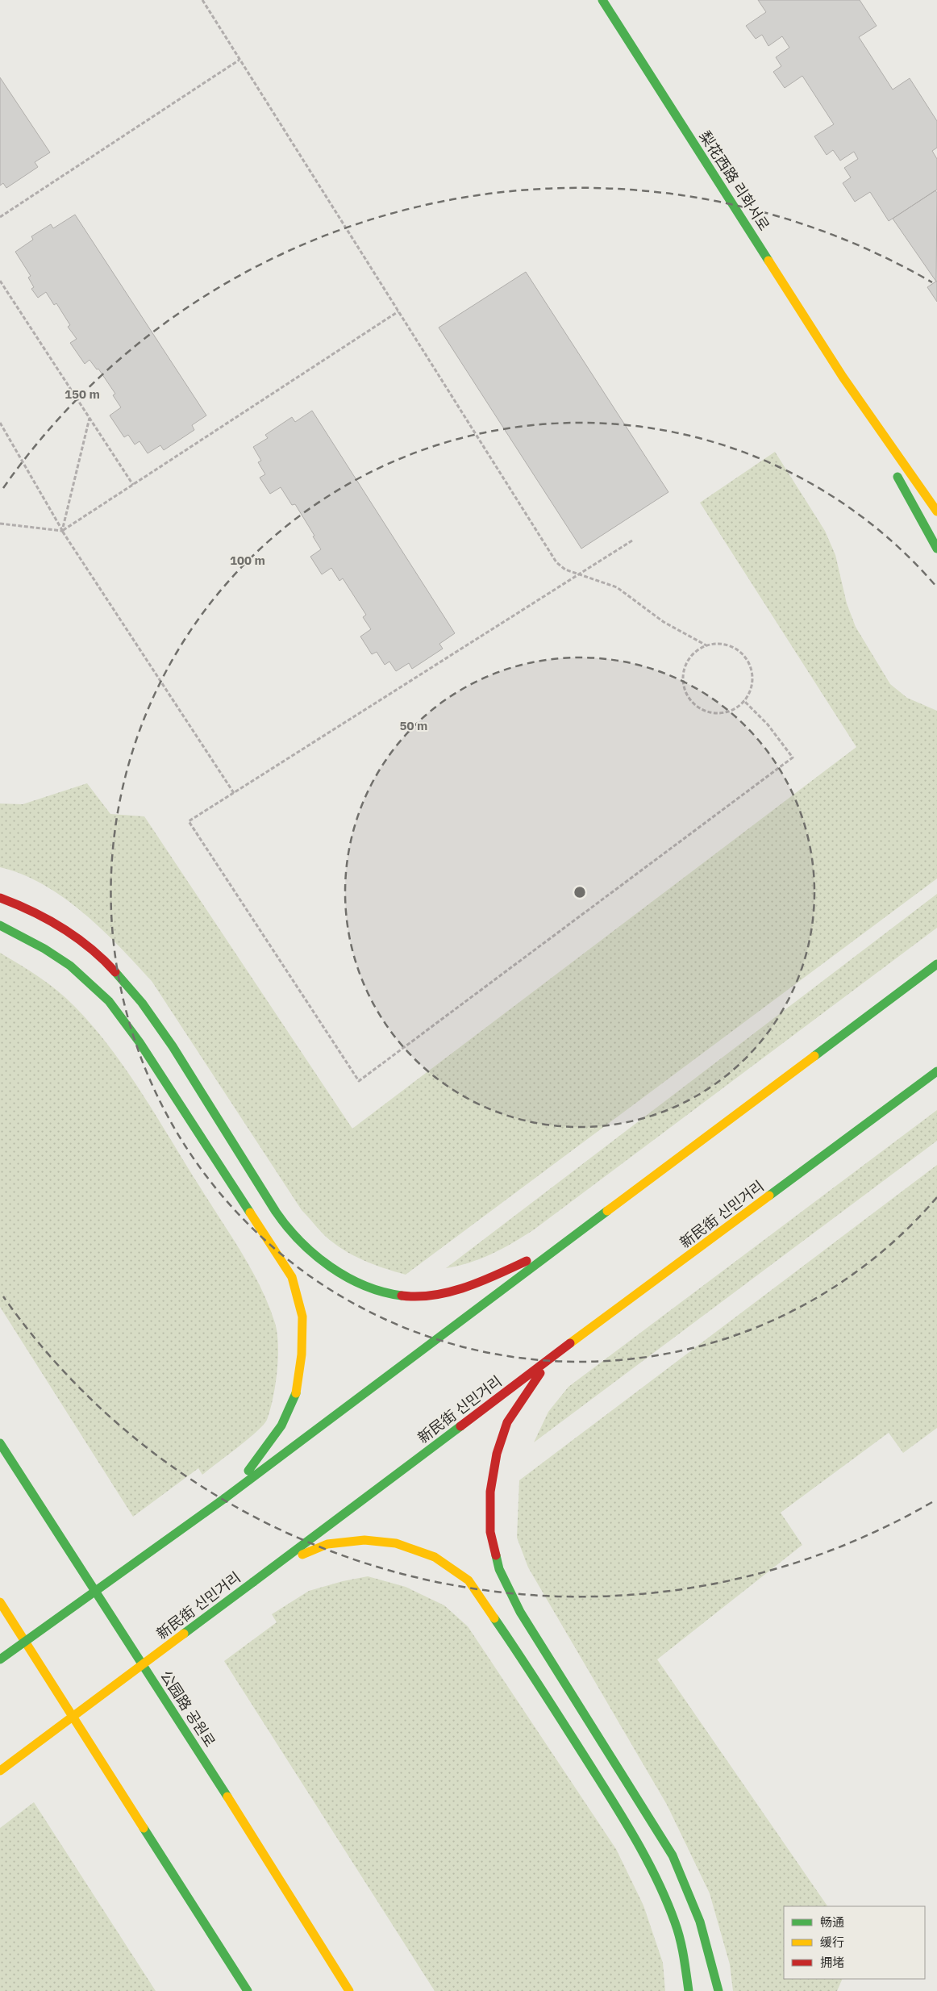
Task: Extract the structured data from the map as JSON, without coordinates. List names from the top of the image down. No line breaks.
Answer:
{"streets":{"main road":["梨花西路 리화서로","新民街 신민거리","公园路 공원로"]},"legend":["畅通","缓行","拥堵"],"rings":["150 m","100 m","50 m"]}
